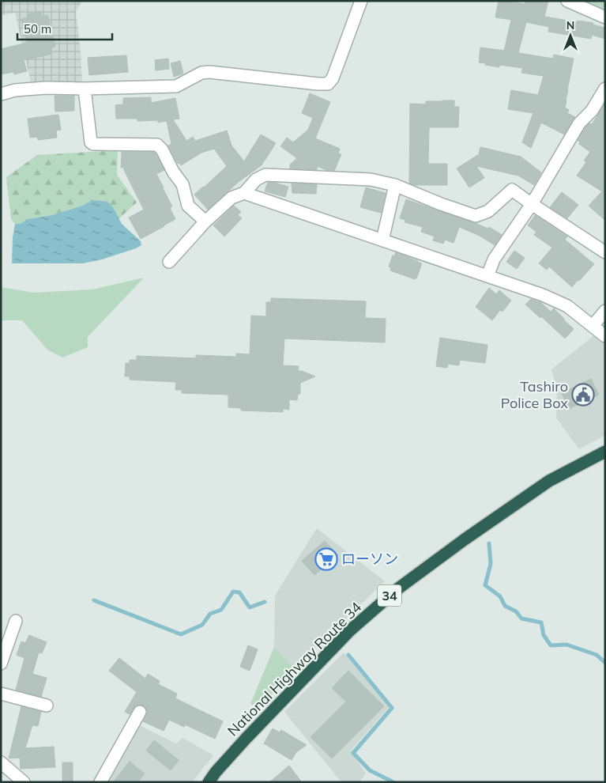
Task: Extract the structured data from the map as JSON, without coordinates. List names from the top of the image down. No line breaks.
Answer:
{"streets":{"highway":["34","National Highway Route 34"]},"places":{"public building":["Tashiro Police Box"],"supermarket":["ローソン"]},"scale_bar":"50 m","north":"top"}
